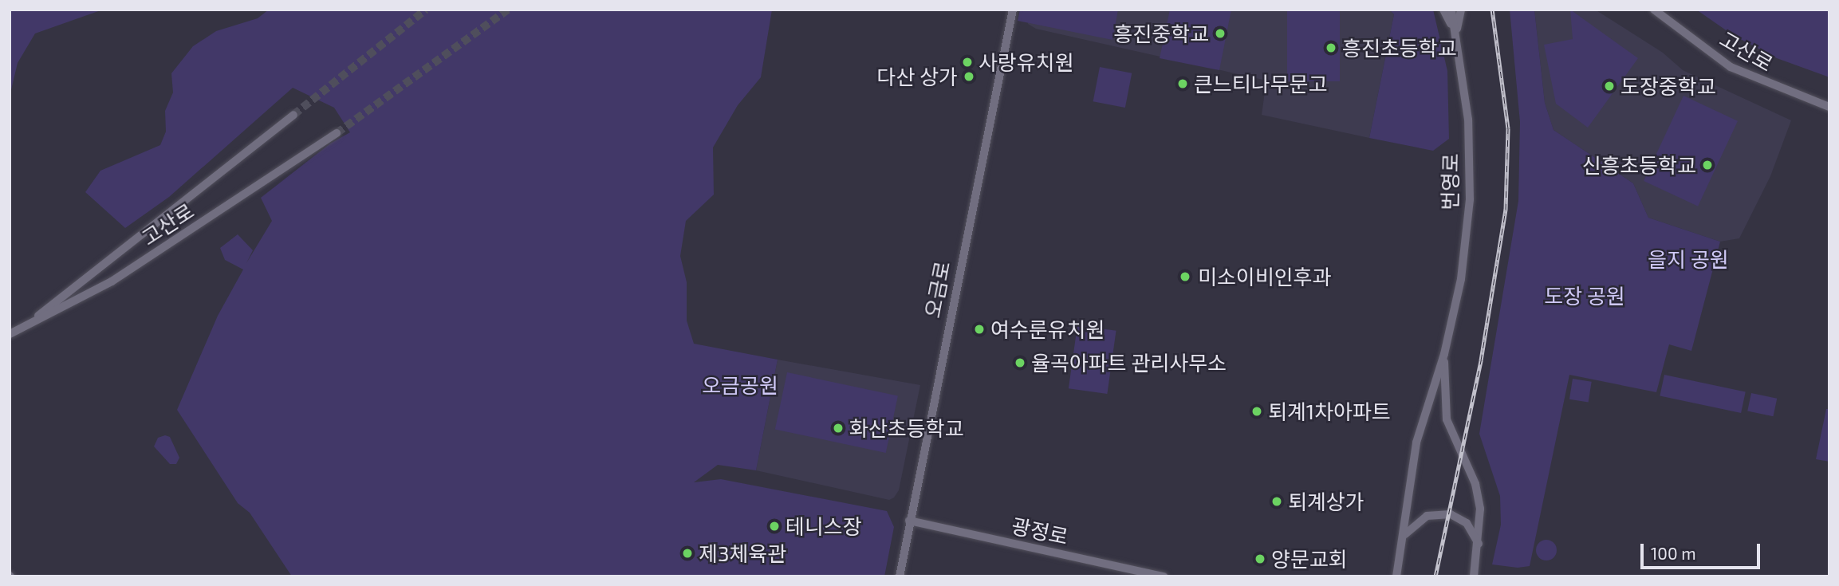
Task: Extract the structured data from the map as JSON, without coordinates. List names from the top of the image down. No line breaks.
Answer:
{"streets":{"street":["고산로","번영로","오금로","광정로"]},"crossings":[["오금로","광정로"]],"parks":["을지 공원","도장 공원","오금공원"],"places":["흥진중학교","흥진초등학교","사랑유치원","다산 상가","큰느티나무문고","도장중학교","신흥초등학교","미소이비인후과","여수룬유치원","율곡아파트 관리사무소","퇴계1차아파트","화산초등학교","퇴계상가","테니스장","제3체육관","양문교회"],"scale_bar":"100 m"}
